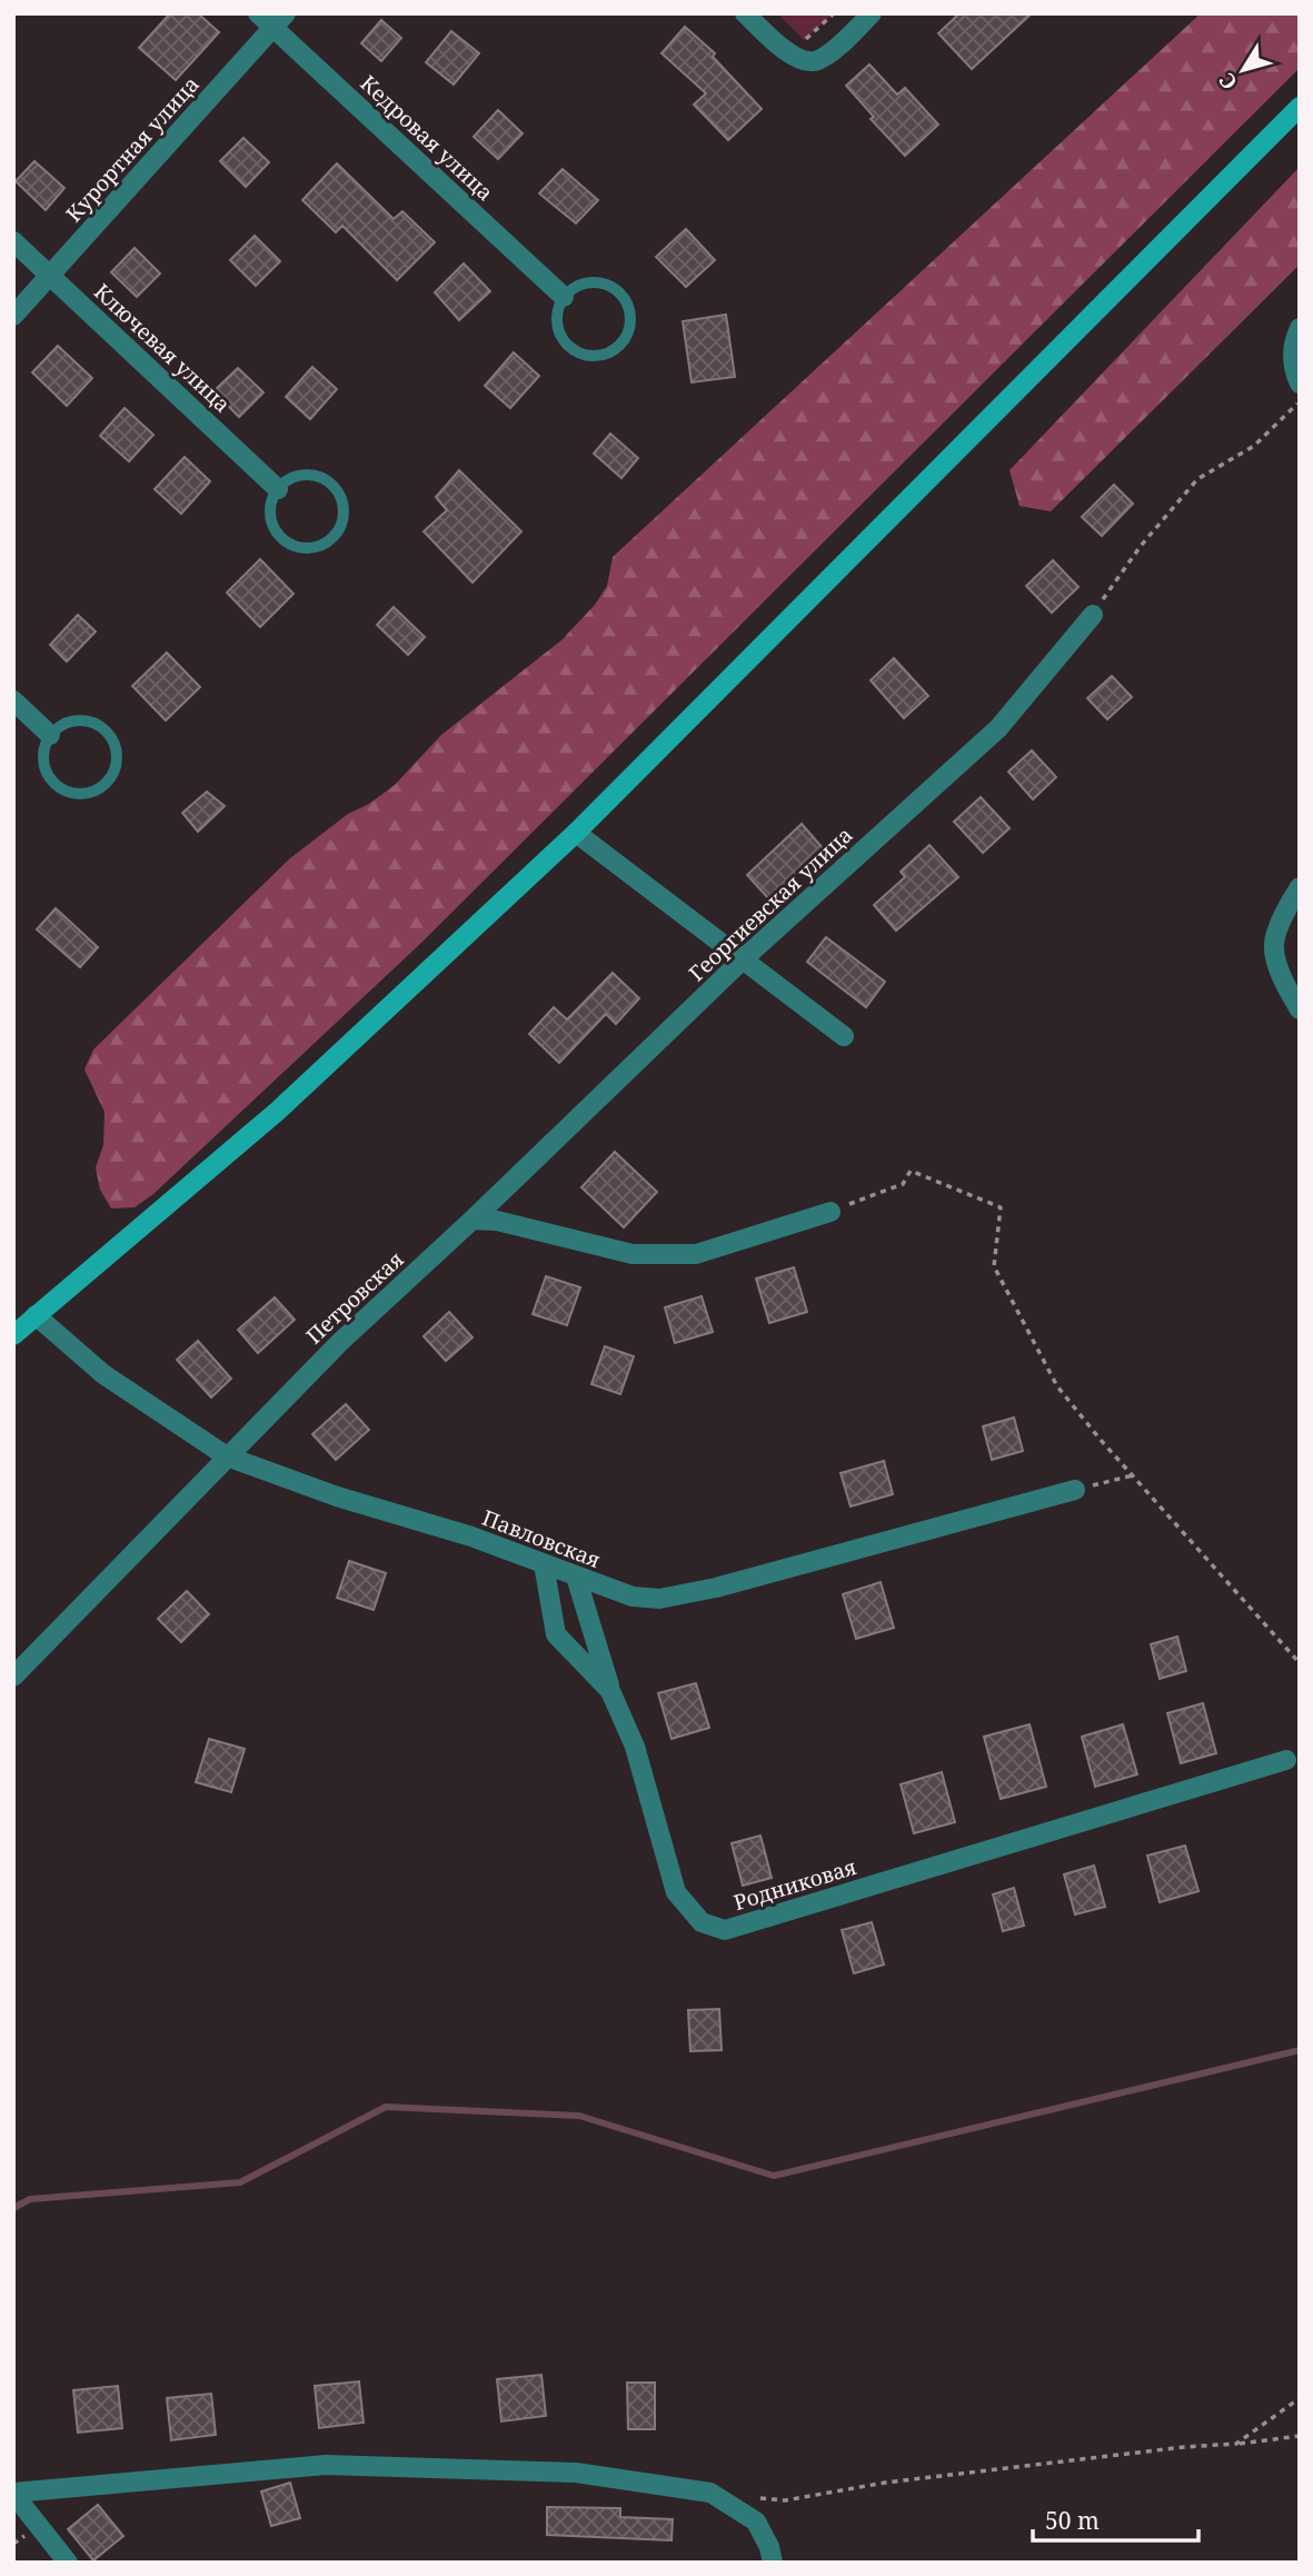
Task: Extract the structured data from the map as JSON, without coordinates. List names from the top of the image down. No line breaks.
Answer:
{"streets":{"street":["Кедровая улица","Курортная улица","Ключевая улица","Георгиевская улица","Петровская","Павловская","Родниковая"]},"crossings":[["Кедровая улица","Курортная улица"],["Курортная улица","Ключевая улица"],["Георгиевская улица","Петровская"],["Петровская","Павловская"],["Павловская","Родниковая"]],"scale_bar":"50 m","north":"bottom left"}
